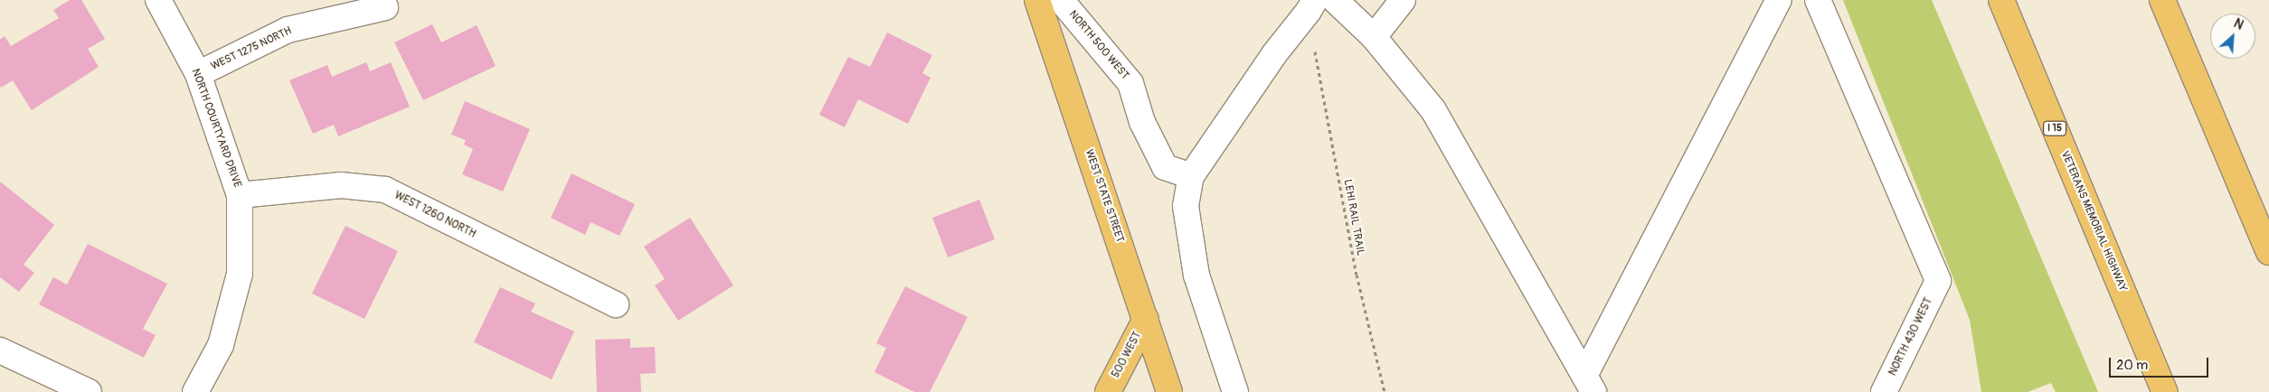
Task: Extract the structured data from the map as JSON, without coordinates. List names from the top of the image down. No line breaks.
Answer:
{"streets":{"main road":["I 15","WEST STATE STREET","VETERANS MEMORIAL HIGHWAY","500 WEST"],"street":["NORTH 500 WEST","WEST 1275 NORTH","NORTH COURTYARD DRIVE","WEST 1260 NORTH","NORTH 430 WEST"],"path":["LEHI RAIL TRAIL"]},"crossings":[["WEST 1275 NORTH","NORTH COURTYARD DRIVE"],["NORTH COURTYARD DRIVE","WEST 1260 NORTH"],["WEST STATE STREET","500 WEST"]],"scale_bar":"20 m","north":"top right"}
